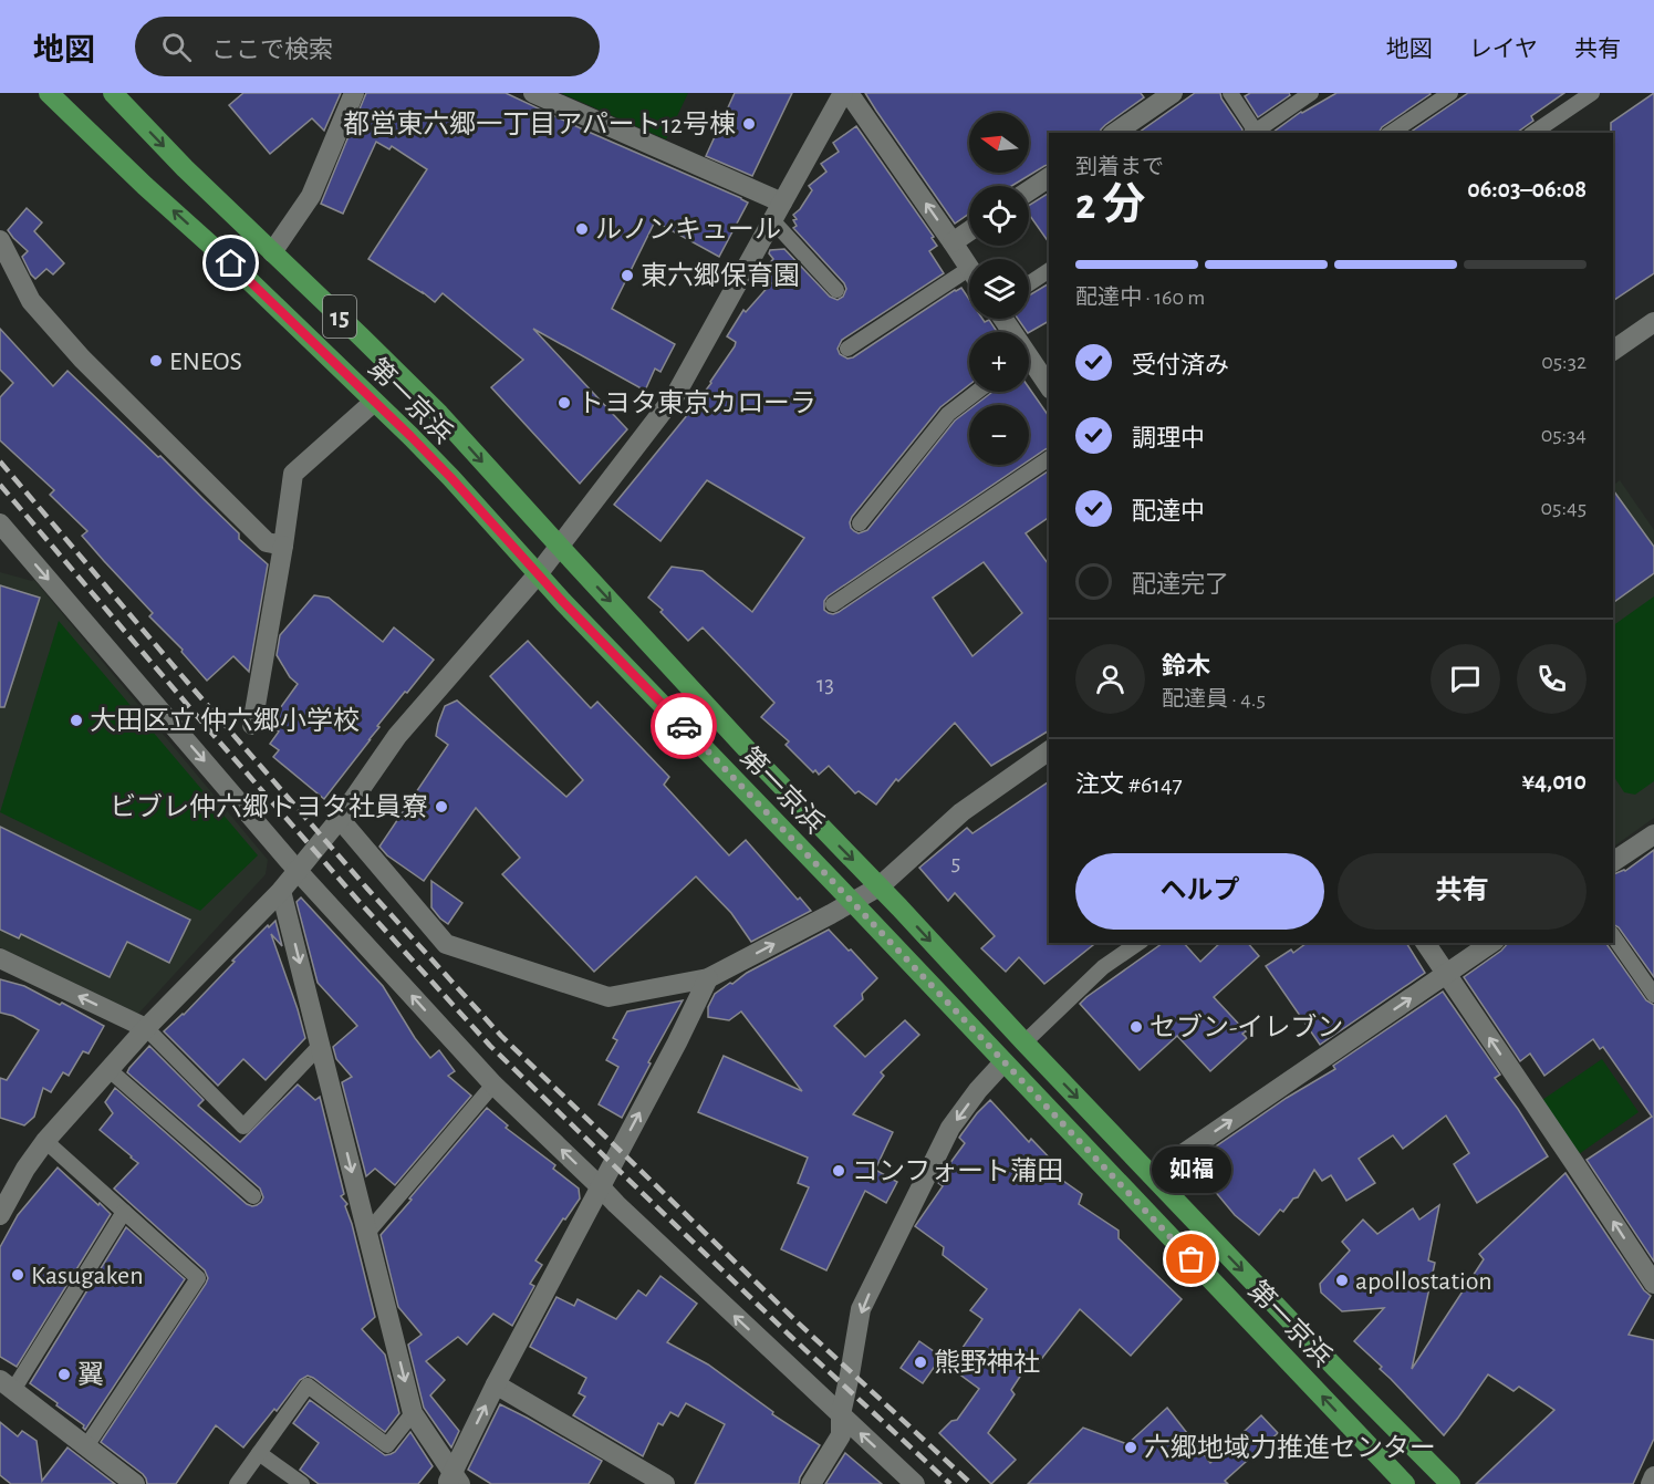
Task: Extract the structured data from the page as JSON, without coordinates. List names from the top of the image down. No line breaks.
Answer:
{"streets":{"highway":["15","第一京浜"]},"places":["都営東六郷一丁目アパート12号棟","ルノンキュール","東六郷保育園","ENEOS","トヨタ東京カローラ","大田区立 仲六郷小学校","ビブレ仲六郷トヨタ社員寮","セブン-イレブン","コンフォート蒲田","如福","Kasugaken","apollostation","熊野神社","翼","六郷地域力推進センター"],"house_numbers":["13","5"],"north":"left","page":{"header":"地図","search":"ここで検索","nav":["地図","レイヤ","共有"],"map_buttons":["+","−"],"heading":["2 分","到着まで","06:03–06:08"],"panel":["鈴木","配達員 · 4.5","注文 #6147","¥4,010"],"bar":"配達中 · 160 m","list":[["受付済み","05:32"],["調理中","05:34"],["配達中","05:45"],"配達完了"],"buttons":["ヘルプ","共有"],"bubble":"如福"}}
